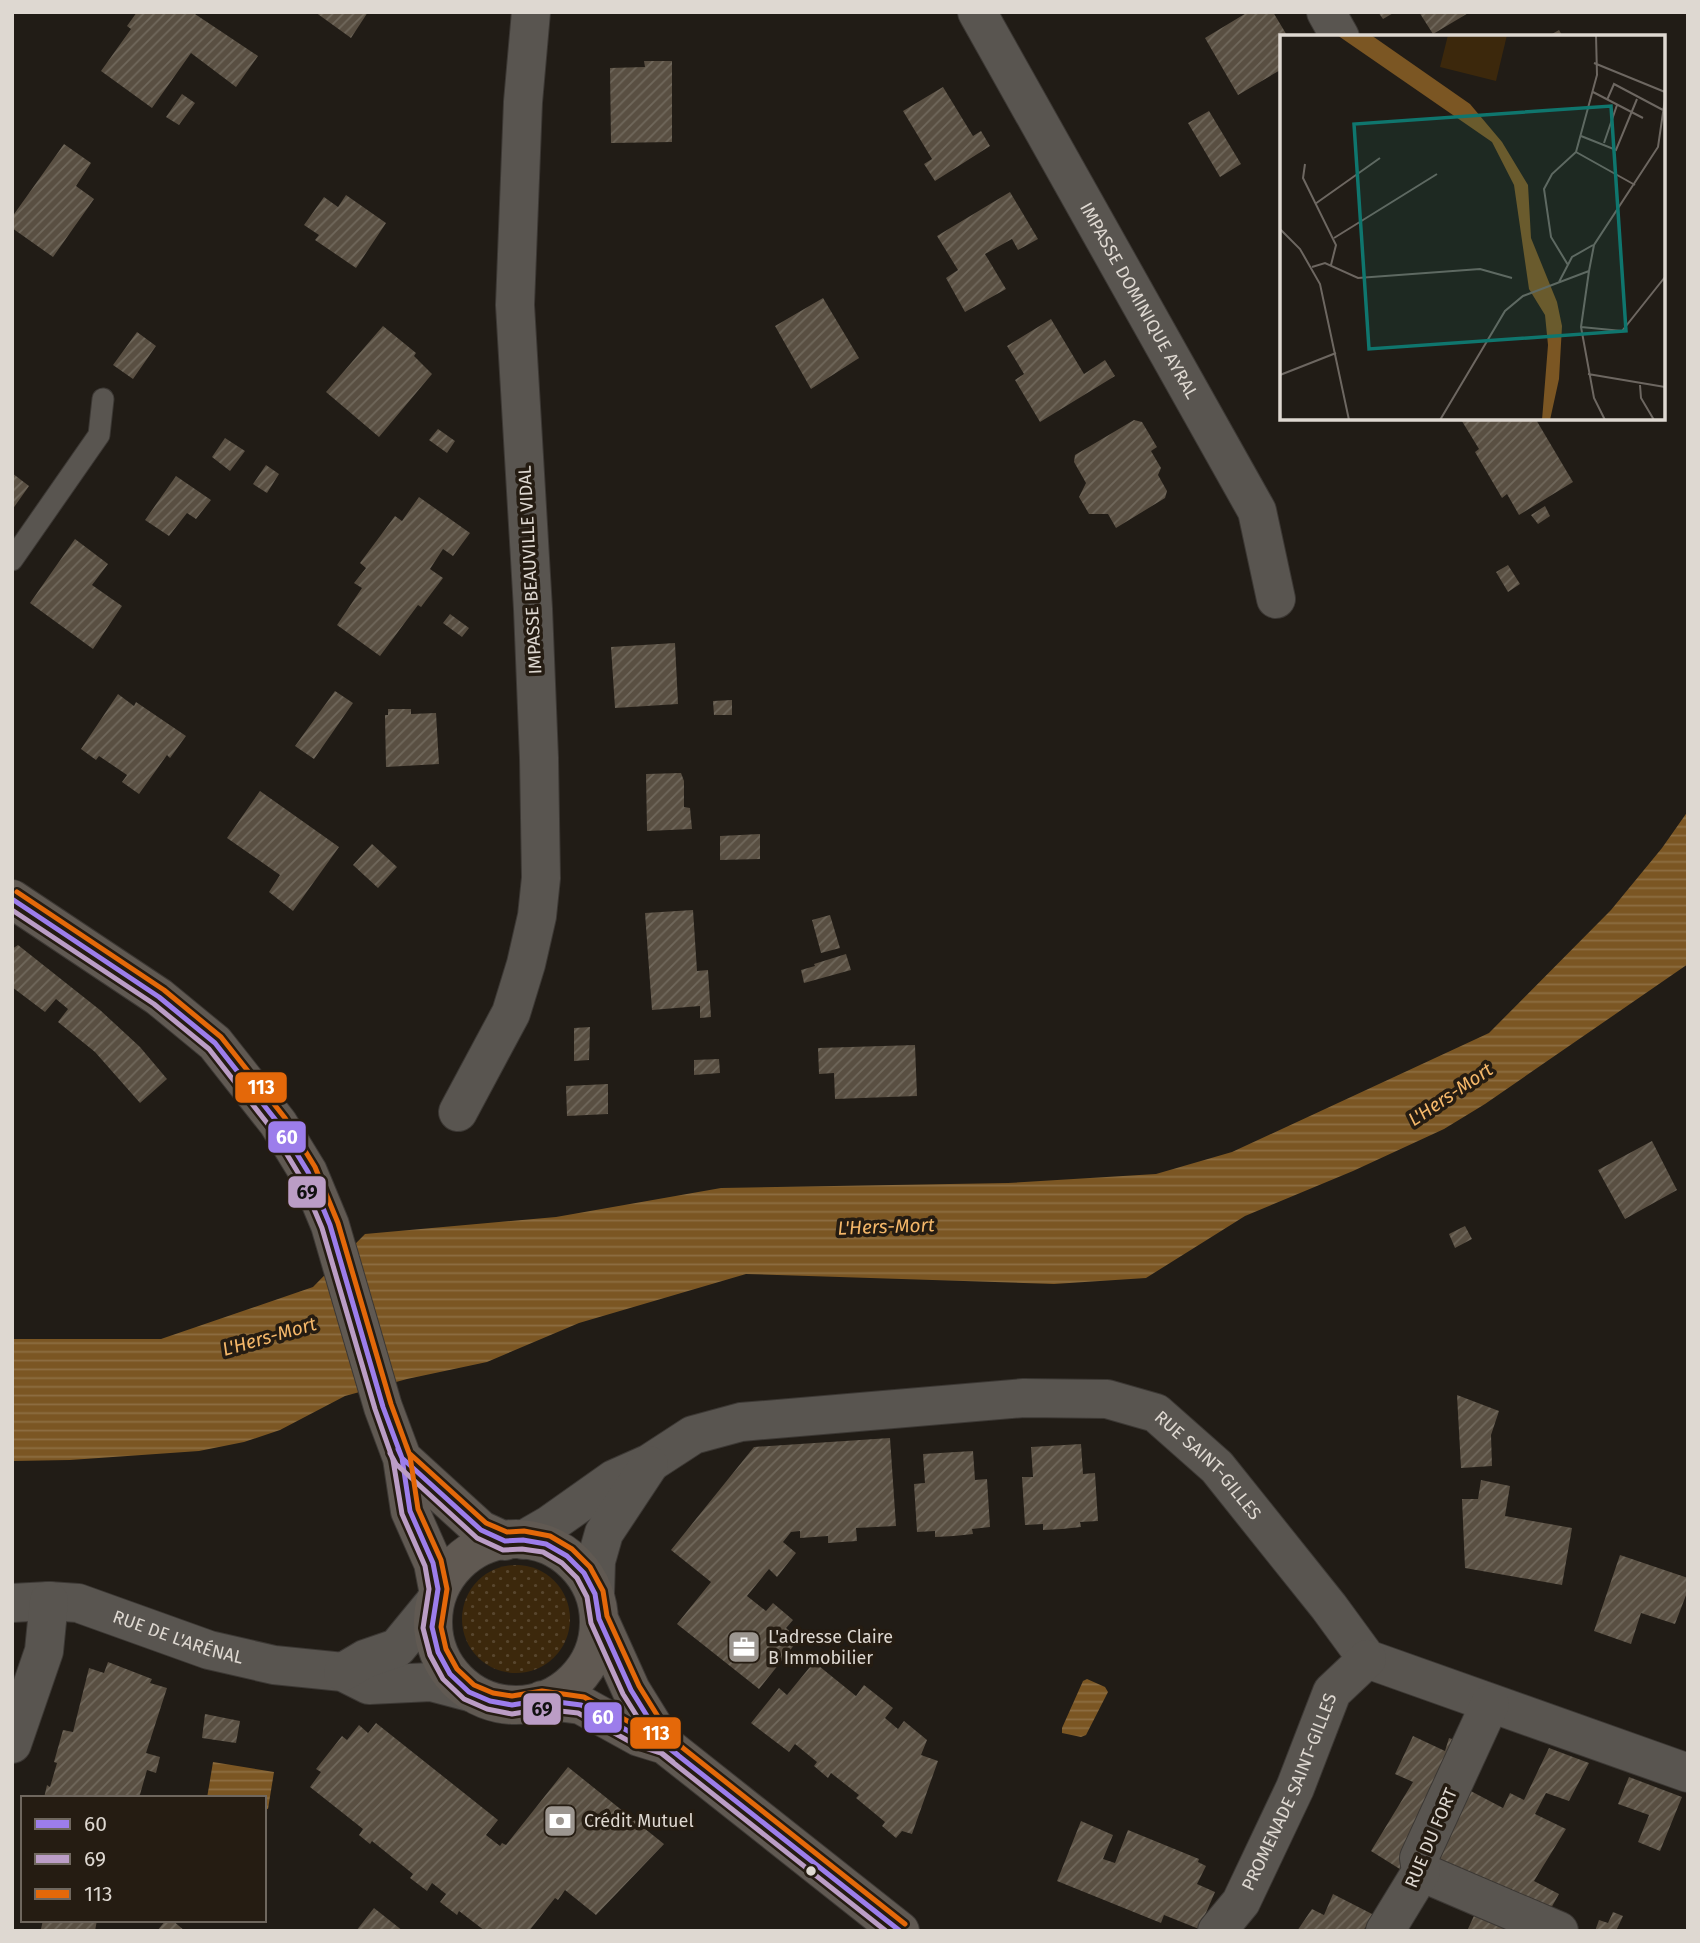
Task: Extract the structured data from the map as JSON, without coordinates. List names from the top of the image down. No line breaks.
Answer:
{"streets":{"street":["IMPASSE DOMINIQUE AYRAL","IMPASSE BEAUVILLE VIDAL","RUE SAINT-GILLES","RUE DE L'ARÉNAL","PROMENADE SAINT-GILLES","RUE DU FORT"]},"crossings":[["RUE SAINT-GILLES","RUE DE L'ARÉNAL"],["RUE SAINT-GILLES","PROMENADE SAINT-GILLES"]],"water":["L'Hers-Mort"],"places":{"office":["L'adresse Claire B Immobilier"],"bank":["Crédit Mutuel"]},"lines":["transit line 113","transit line 60","transit line 69"],"legend":["60","69","113"]}
